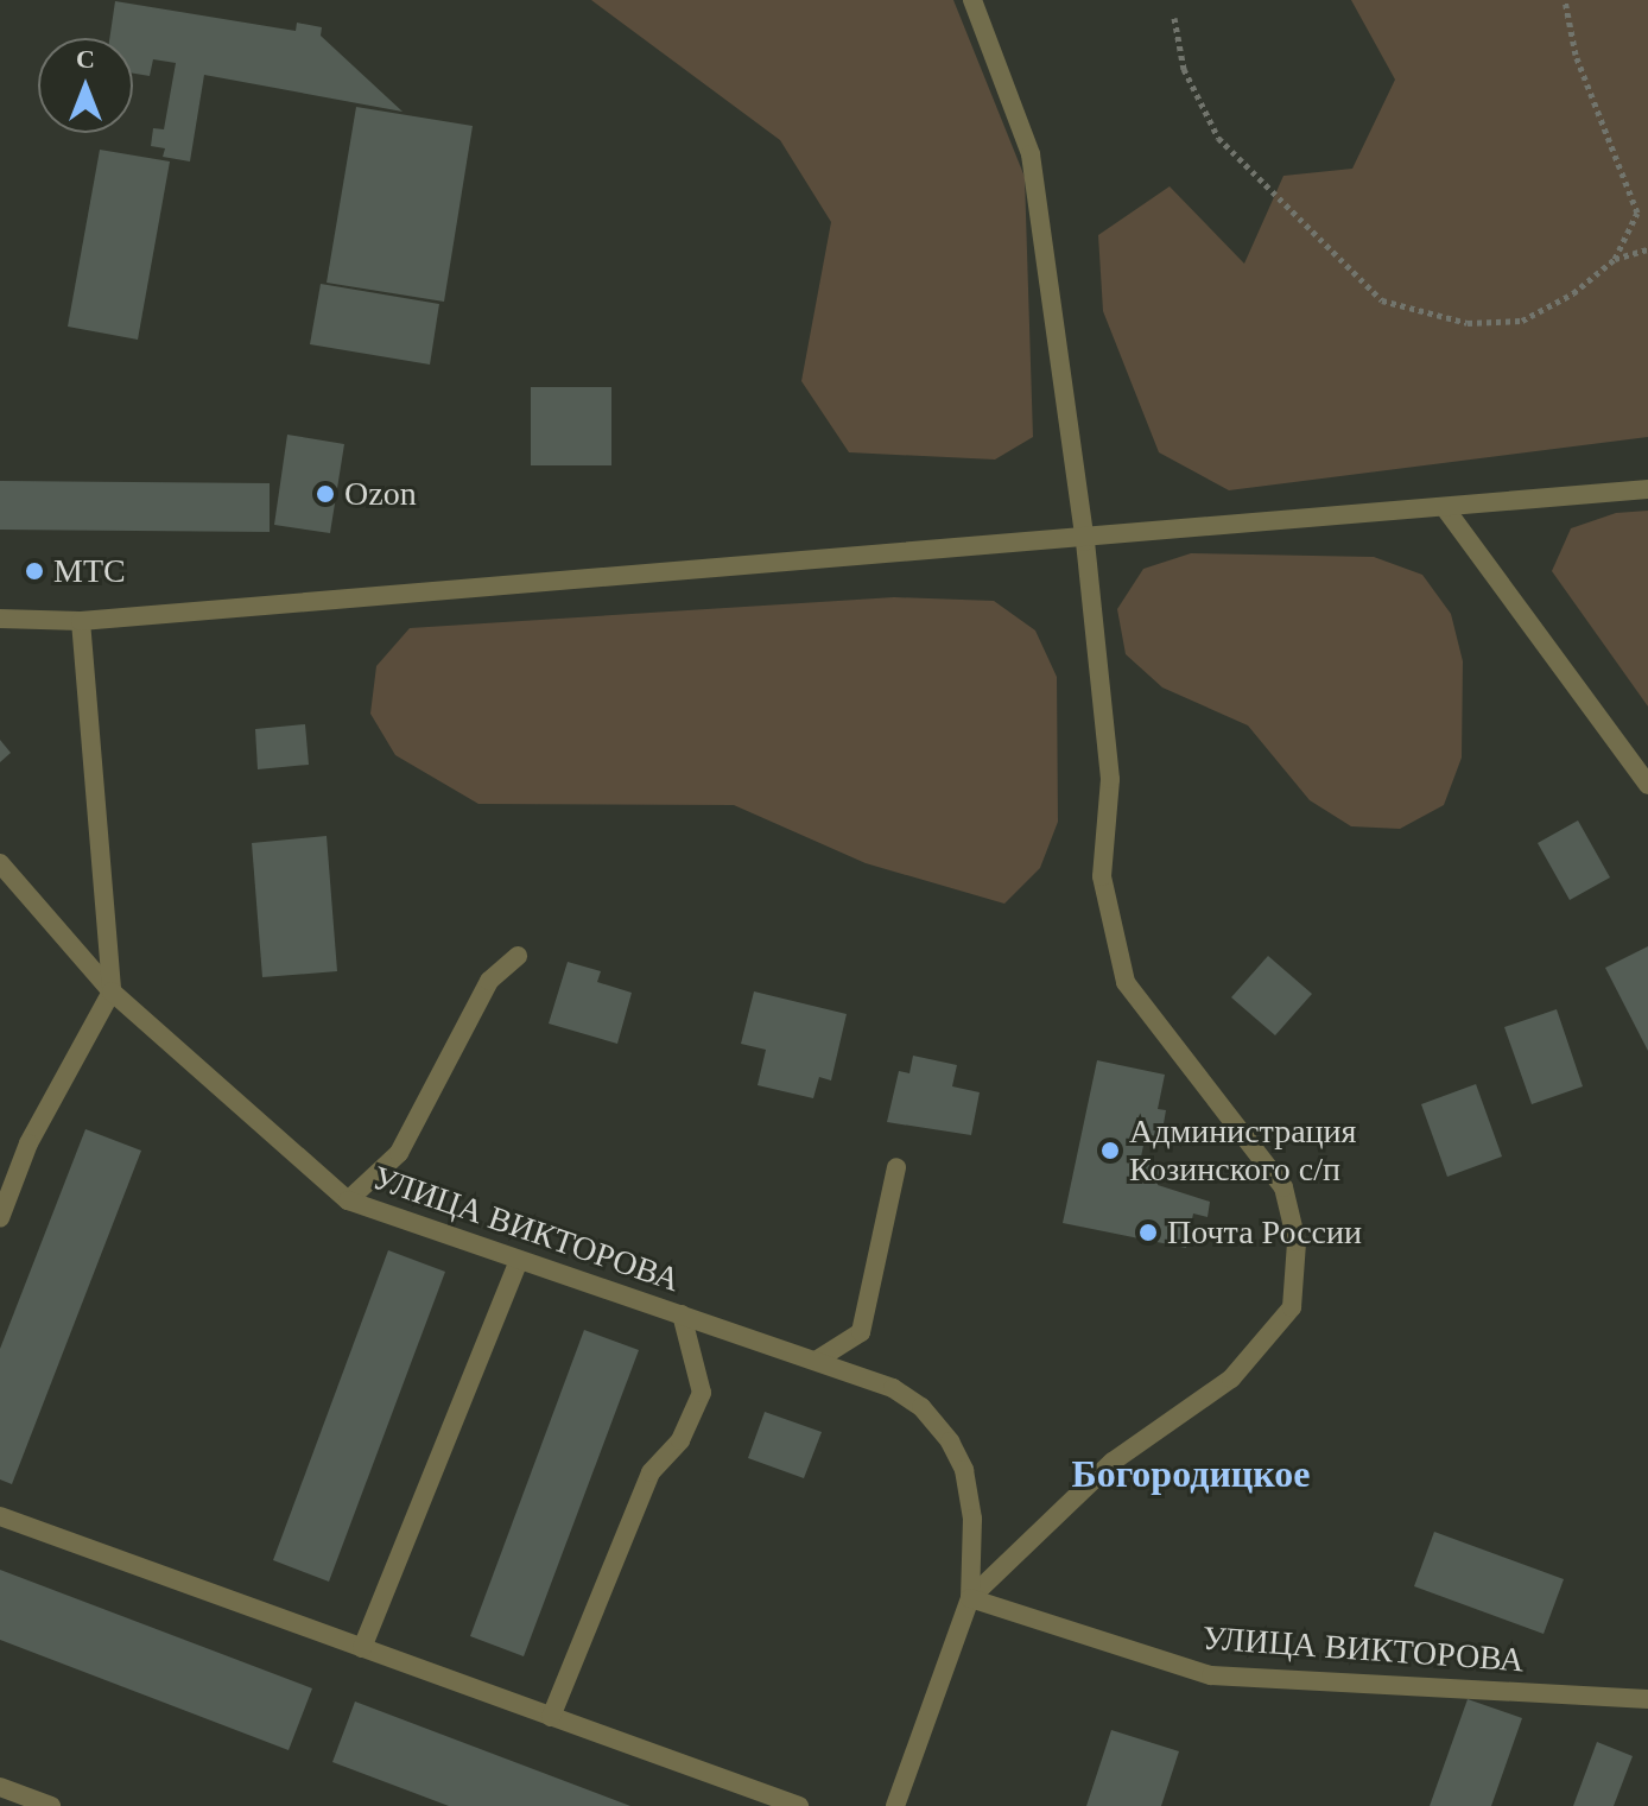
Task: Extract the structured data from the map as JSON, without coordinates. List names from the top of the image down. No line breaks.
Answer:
{"streets":{"street":["УЛИЦА ВИКТОРОВА"]},"districts":["Богородицкое"],"places":["Ozon","МТС","Администрация Козинского с/п","Почта России"],"north":"top"}
